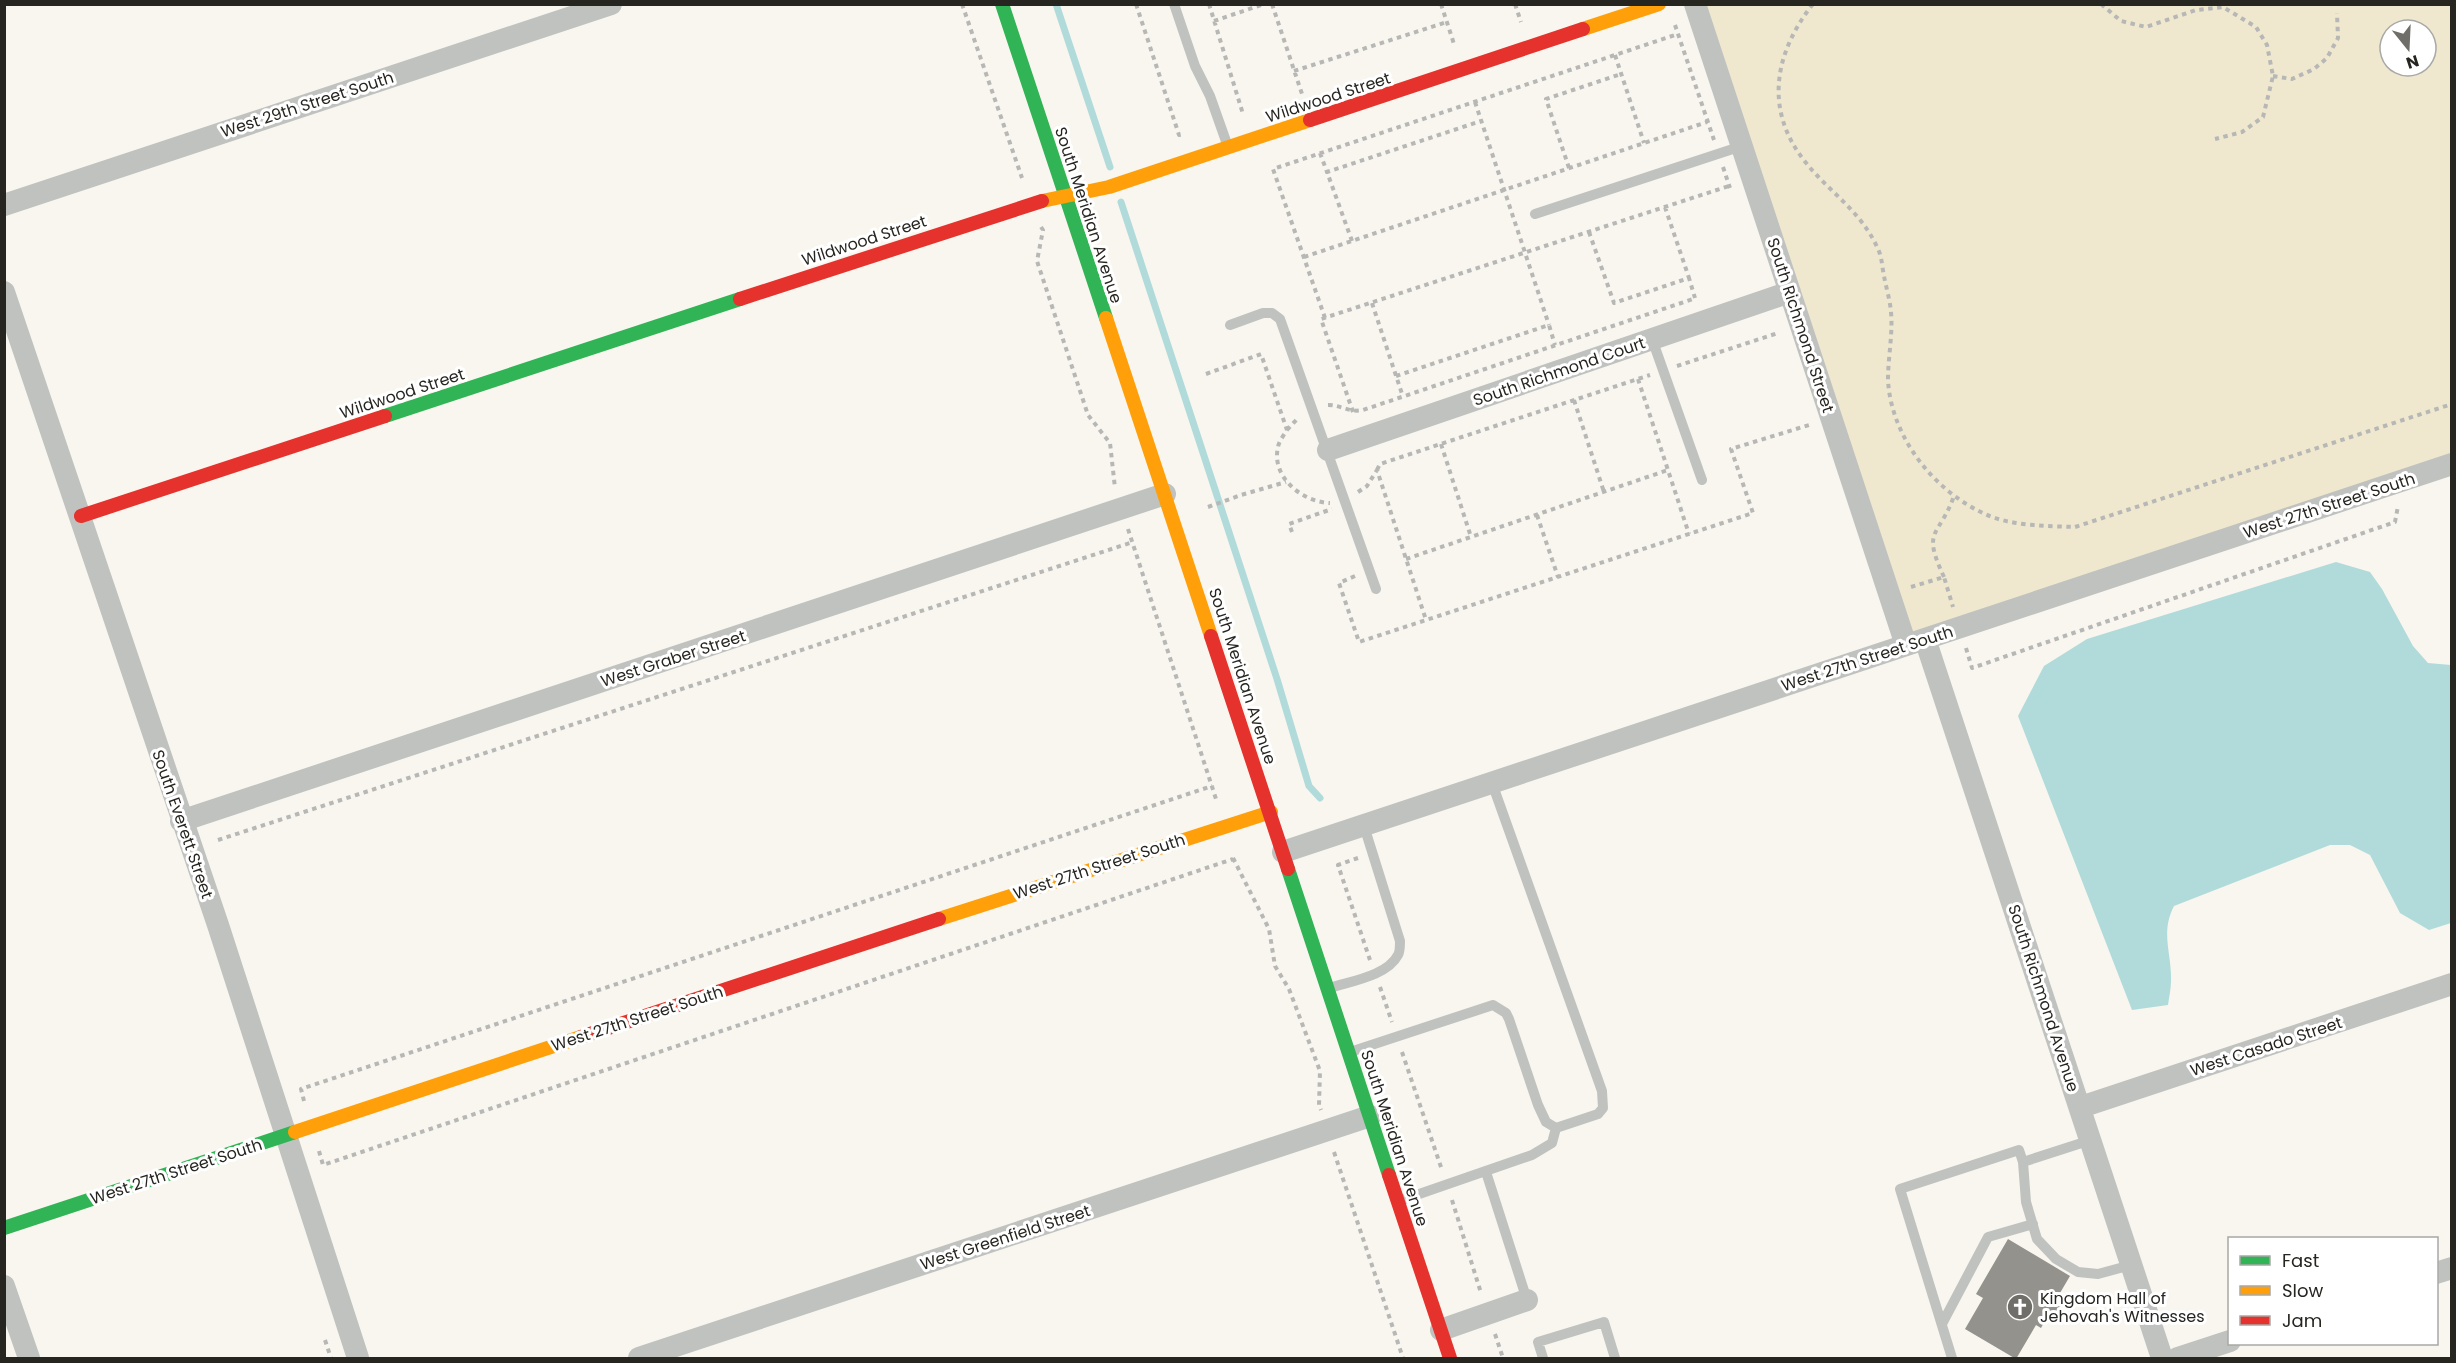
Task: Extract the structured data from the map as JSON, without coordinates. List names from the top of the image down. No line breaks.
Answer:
{"streets":{"street":["Wildwood Street","West 29th Street South","South Meridian Avenue","South Richmond Street","South Richmond Court","West 27th Street South","West Graber Street","South Everett Street","South Richmond Avenue","West Casado Street","West Greenfield Street"]},"crossings":[["Wildwood Street","South Meridian Avenue"],["Wildwood Street","South Everett Street"],["South Meridian Avenue","West 27th Street South"],["South Meridian Avenue","West Graber Street"],["South Meridian Avenue","West Greenfield Street"],["South Richmond Street","South Richmond Court"],["South Richmond Street","West 27th Street South"],["South Richmond Street","South Richmond Avenue"],["West 27th Street South","South Everett Street"],["West 27th Street South","South Richmond Avenue"],["West Graber Street","South Everett Street"],["South Richmond Avenue","West Casado Street"]],"places":{"church":["Kingdom Hall of Jehovah's Witnesses"]},"legend":["Fast","Slow","Jam"],"north":"bottom"}
